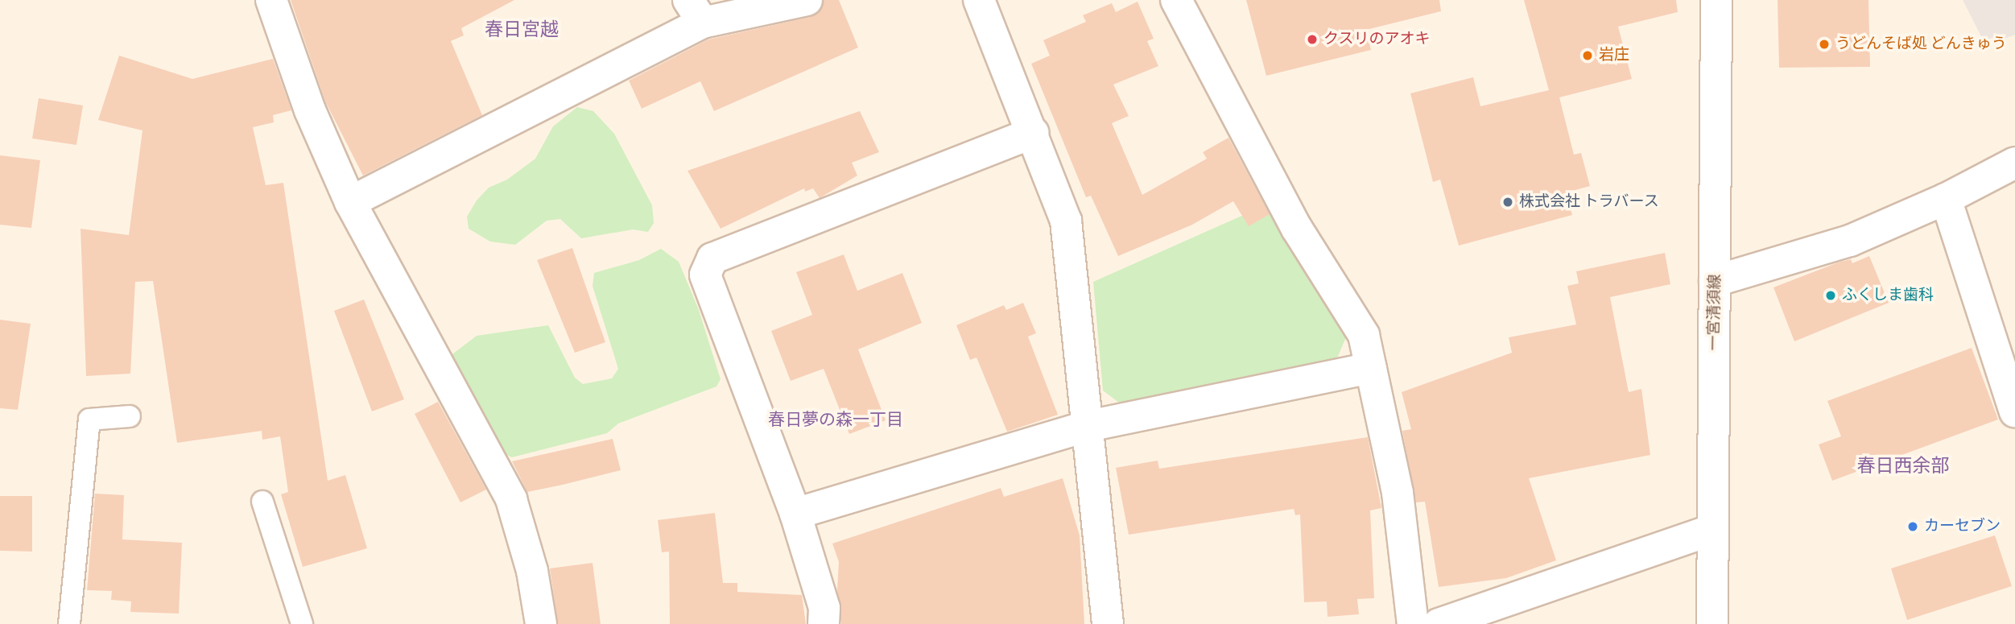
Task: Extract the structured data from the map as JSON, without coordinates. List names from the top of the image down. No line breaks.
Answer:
{"streets":{"street":["一宮清須線"]},"districts":["春日宮越","春日夢の森一丁目","春日西余部"],"places":["クスリのアオキ","うどんそば処 どんきゅう","岩庄","株式会社 トラバース","ふくしま歯科","カーセブン"]}
